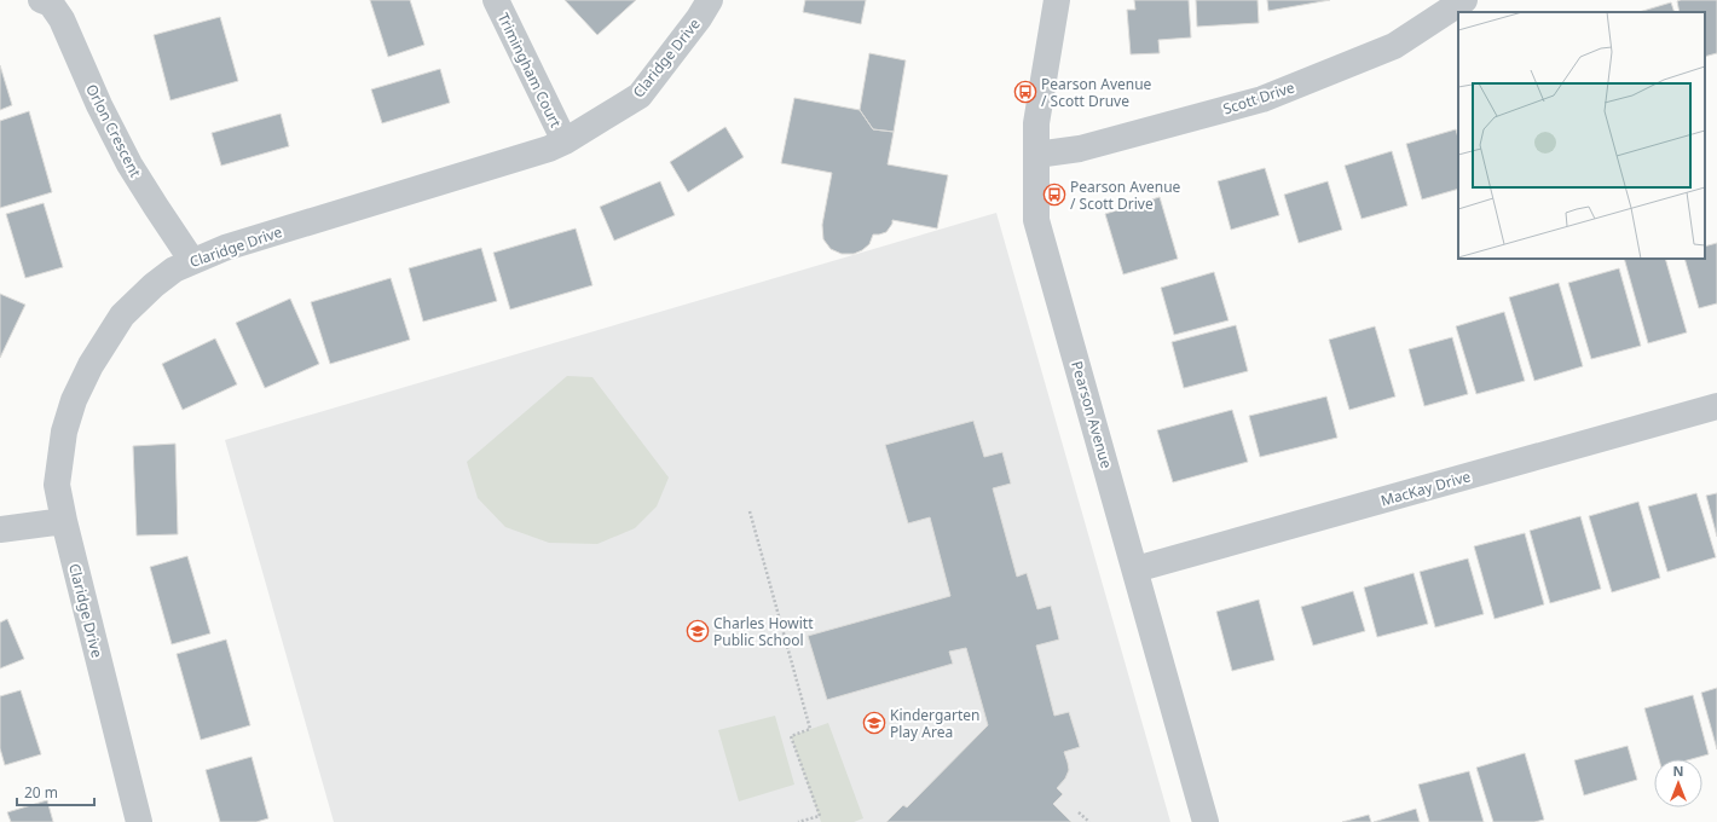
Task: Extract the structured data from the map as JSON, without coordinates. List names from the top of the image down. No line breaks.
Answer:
{"streets":{"street":["Claridge Drive","Trimingham Court","Scott Drive","Orlon Crescent","Pearson Avenue","MacKay Drive"]},"crossings":[["Claridge Drive","Trimingham Court"],["Claridge Drive","Orlon Crescent"],["Scott Drive","Pearson Avenue"],["Pearson Avenue","MacKay Drive"]],"places":{"bus stop":["Pearson Avenue / Scott Druve","Pearson Avenue / Scott Drive"],"school or university":["Charles Howitt Public School","Kindergarten Play Area"]},"scale_bar":"20 m","north":"top"}
